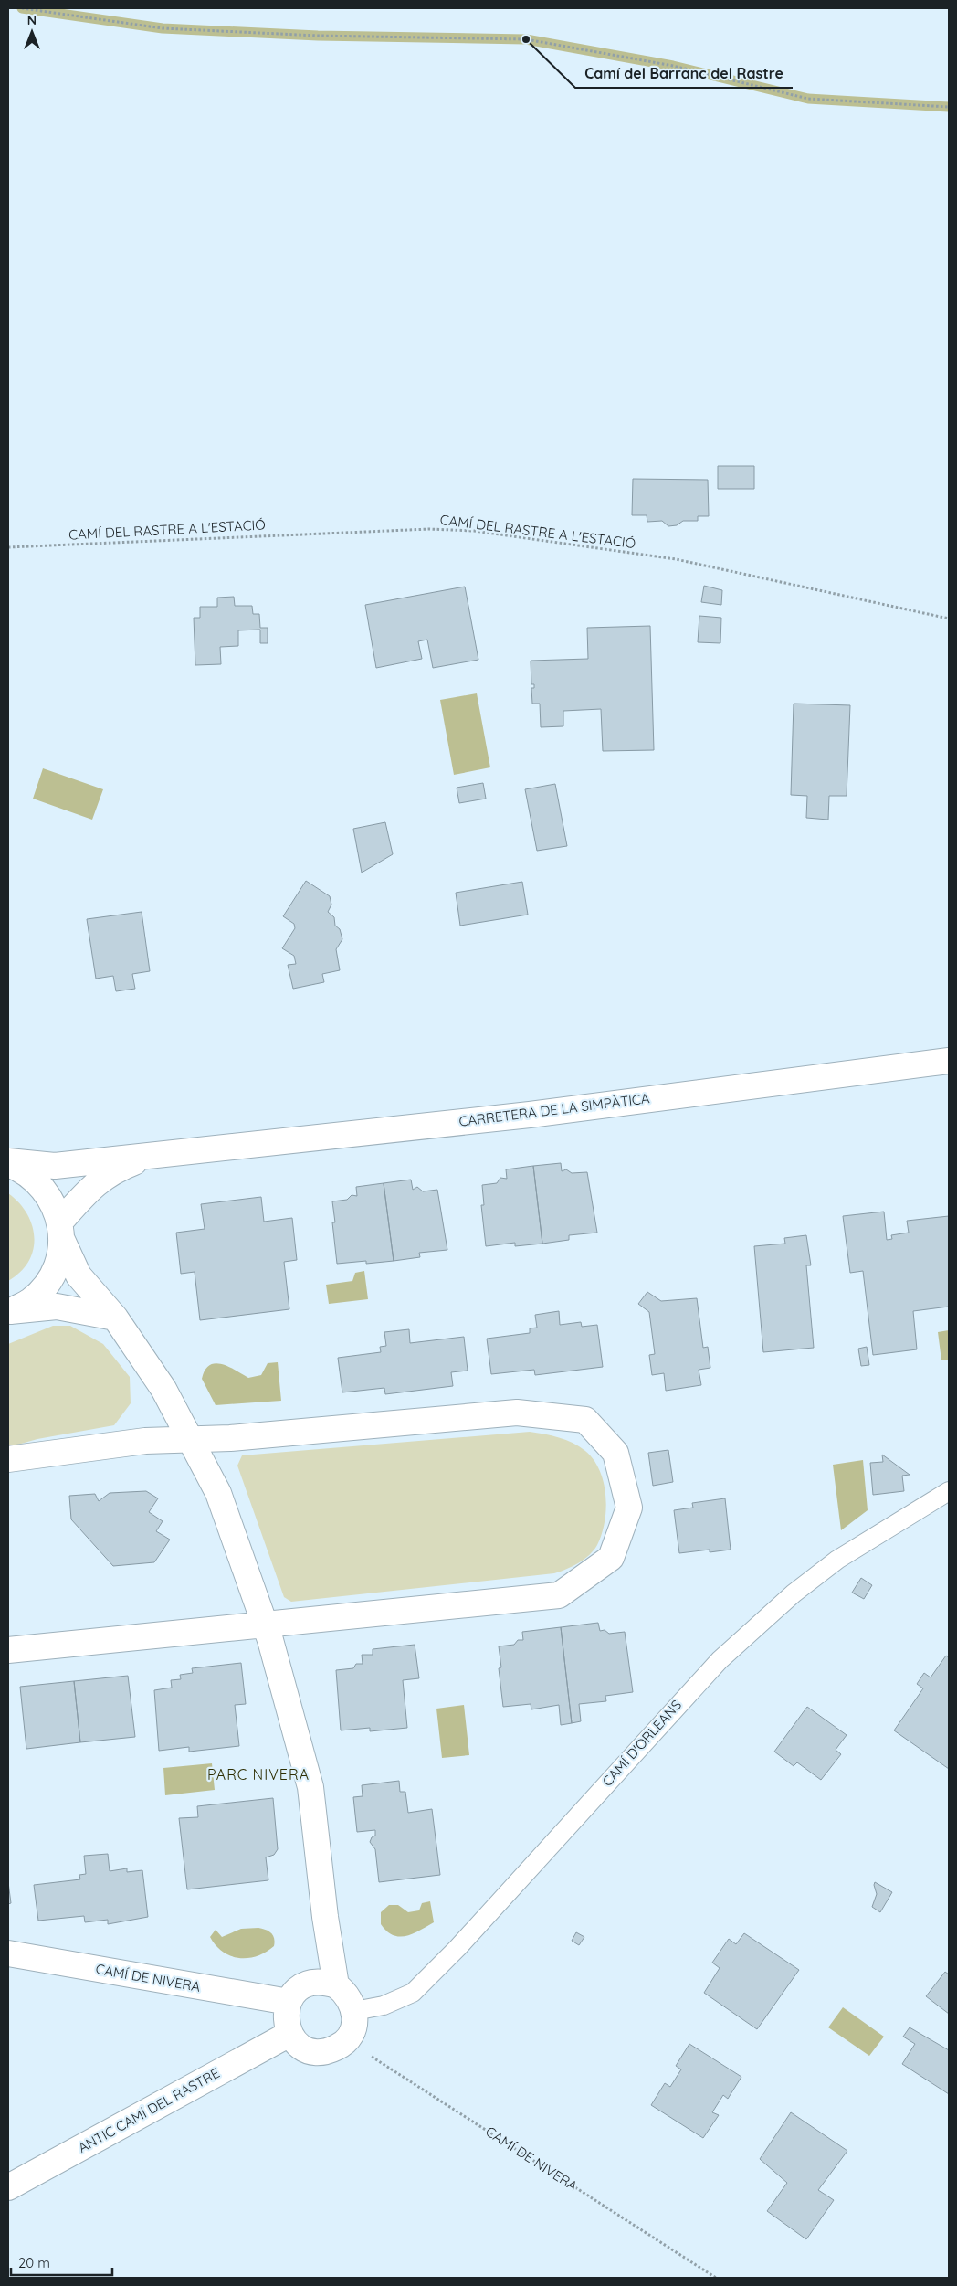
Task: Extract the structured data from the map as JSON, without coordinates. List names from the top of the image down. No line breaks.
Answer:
{"streets":{"street":["CARRETERA DE LA SIMPÀTICA","CAMÍ DE NIVERA","ANTIC CAMÍ DEL RASTRE"],"lane":["CAMÍ D'ORLEANS"],"path":["CAMÍ DEL RASTRE A L'ESTACIÓ"]},"crossings":[["CAMÍ D'ORLEANS","CAMÍ DE NIVERA"],["CAMÍ D'ORLEANS","ANTIC CAMÍ DEL RASTRE"],["CAMÍ DE NIVERA","ANTIC CAMÍ DEL RASTRE"]],"districts":["PARC NIVERA"],"places":["Camí del Barranc del Rastre"],"scale_bar":"20 m","north":"top"}
